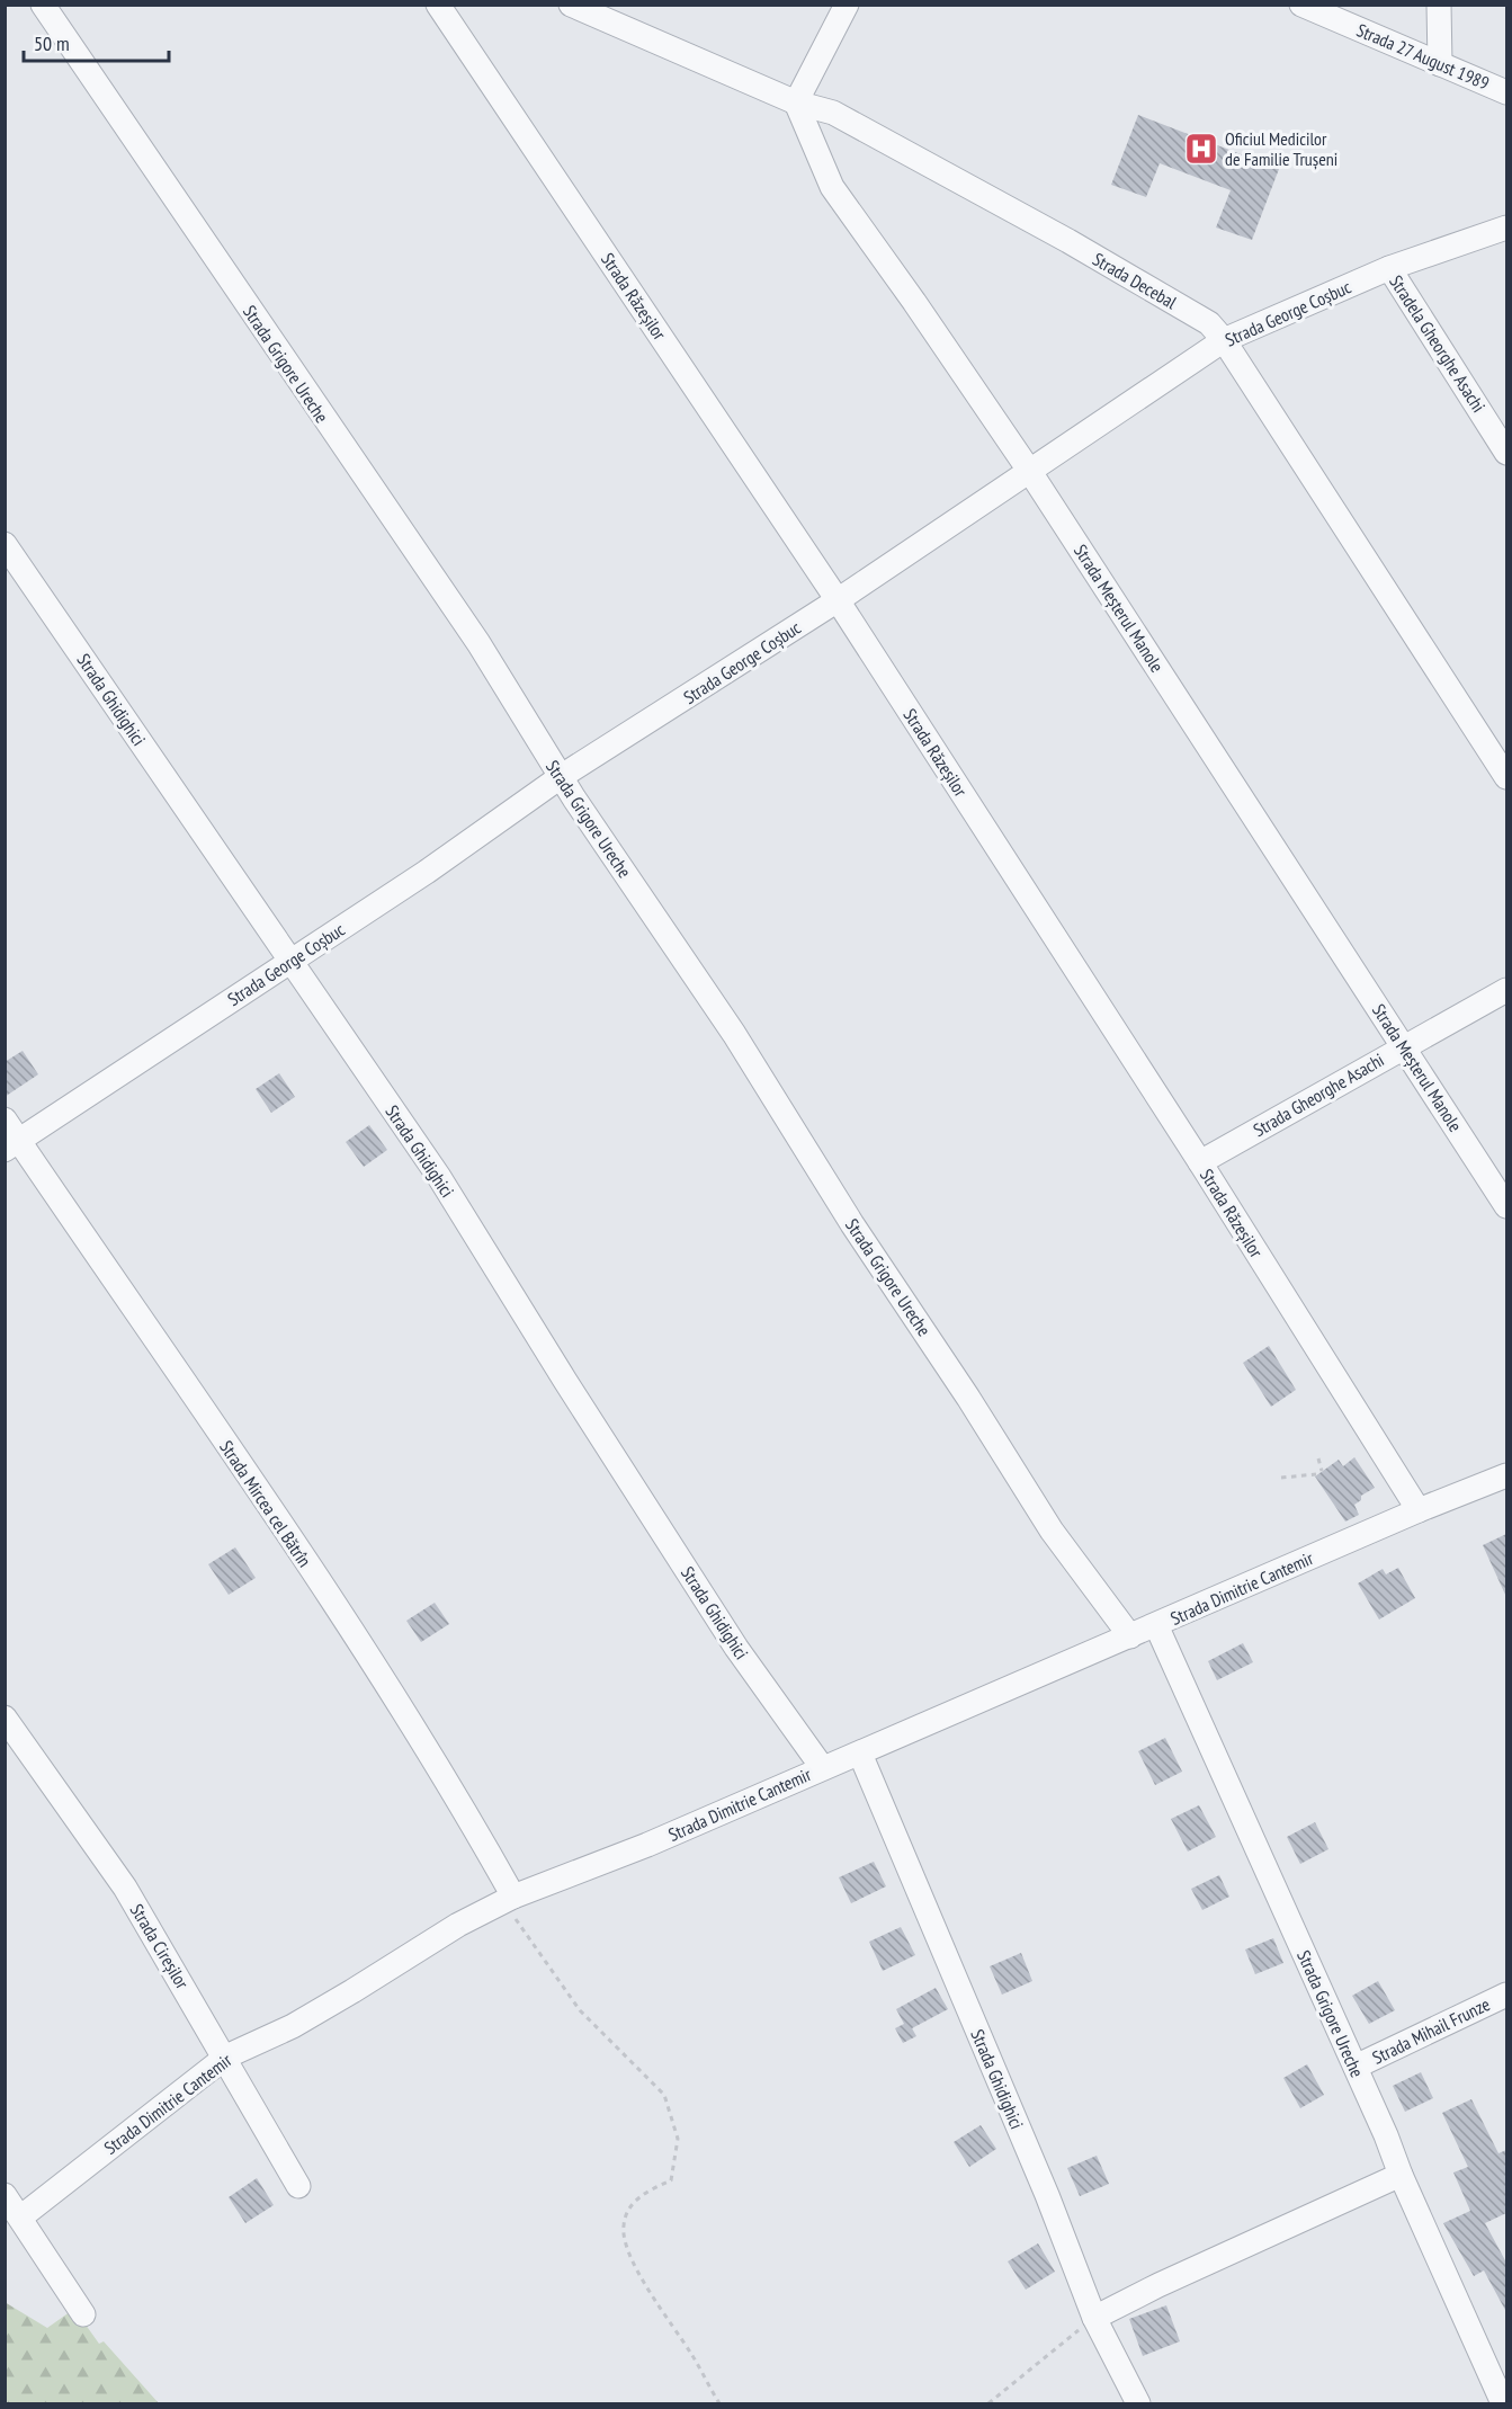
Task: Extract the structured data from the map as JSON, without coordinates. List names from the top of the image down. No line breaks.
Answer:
{"streets":{"street":["Strada 27 August 1989","Strada Decebal","Strada Răzeșilor","Strada George Coșbuc","Stradela Gheorghe Asachi","Strada Grigore Ureche","Strada Meșterul Manole","Strada Ghidighici","Strada Gheorghe Asachi","Strada Mircea cel Bătrîn","Strada Dimitrie Cantemir","Strada Cireșilor","Strada Mihail Frunze"]},"crossings":[["Strada Decebal","Strada George Coșbuc"],["Strada Decebal","Strada Meșterul Manole"],["Strada Răzeșilor","Strada George Coșbuc"],["Strada Răzeșilor","Strada Gheorghe Asachi"],["Strada Răzeșilor","Strada Dimitrie Cantemir"],["Strada George Coșbuc","Stradela Gheorghe Asachi"],["Strada George Coșbuc","Strada Grigore Ureche"],["Strada George Coșbuc","Strada Meșterul Manole"],["Strada George Coșbuc","Strada Ghidighici"],["Strada George Coșbuc","Strada Mircea cel Bătrîn"],["Strada Grigore Ureche","Strada Dimitrie Cantemir"],["Strada Grigore Ureche","Strada Mihail Frunze"],["Strada Meșterul Manole","Strada Gheorghe Asachi"],["Strada Ghidighici","Strada Dimitrie Cantemir"],["Strada Mircea cel Bătrîn","Strada Dimitrie Cantemir"],["Strada Dimitrie Cantemir","Strada Cireșilor"]],"places":{"hospital":["Oficiul Medicilor de Familie Trușeni"]},"scale_bar":"50 m"}
